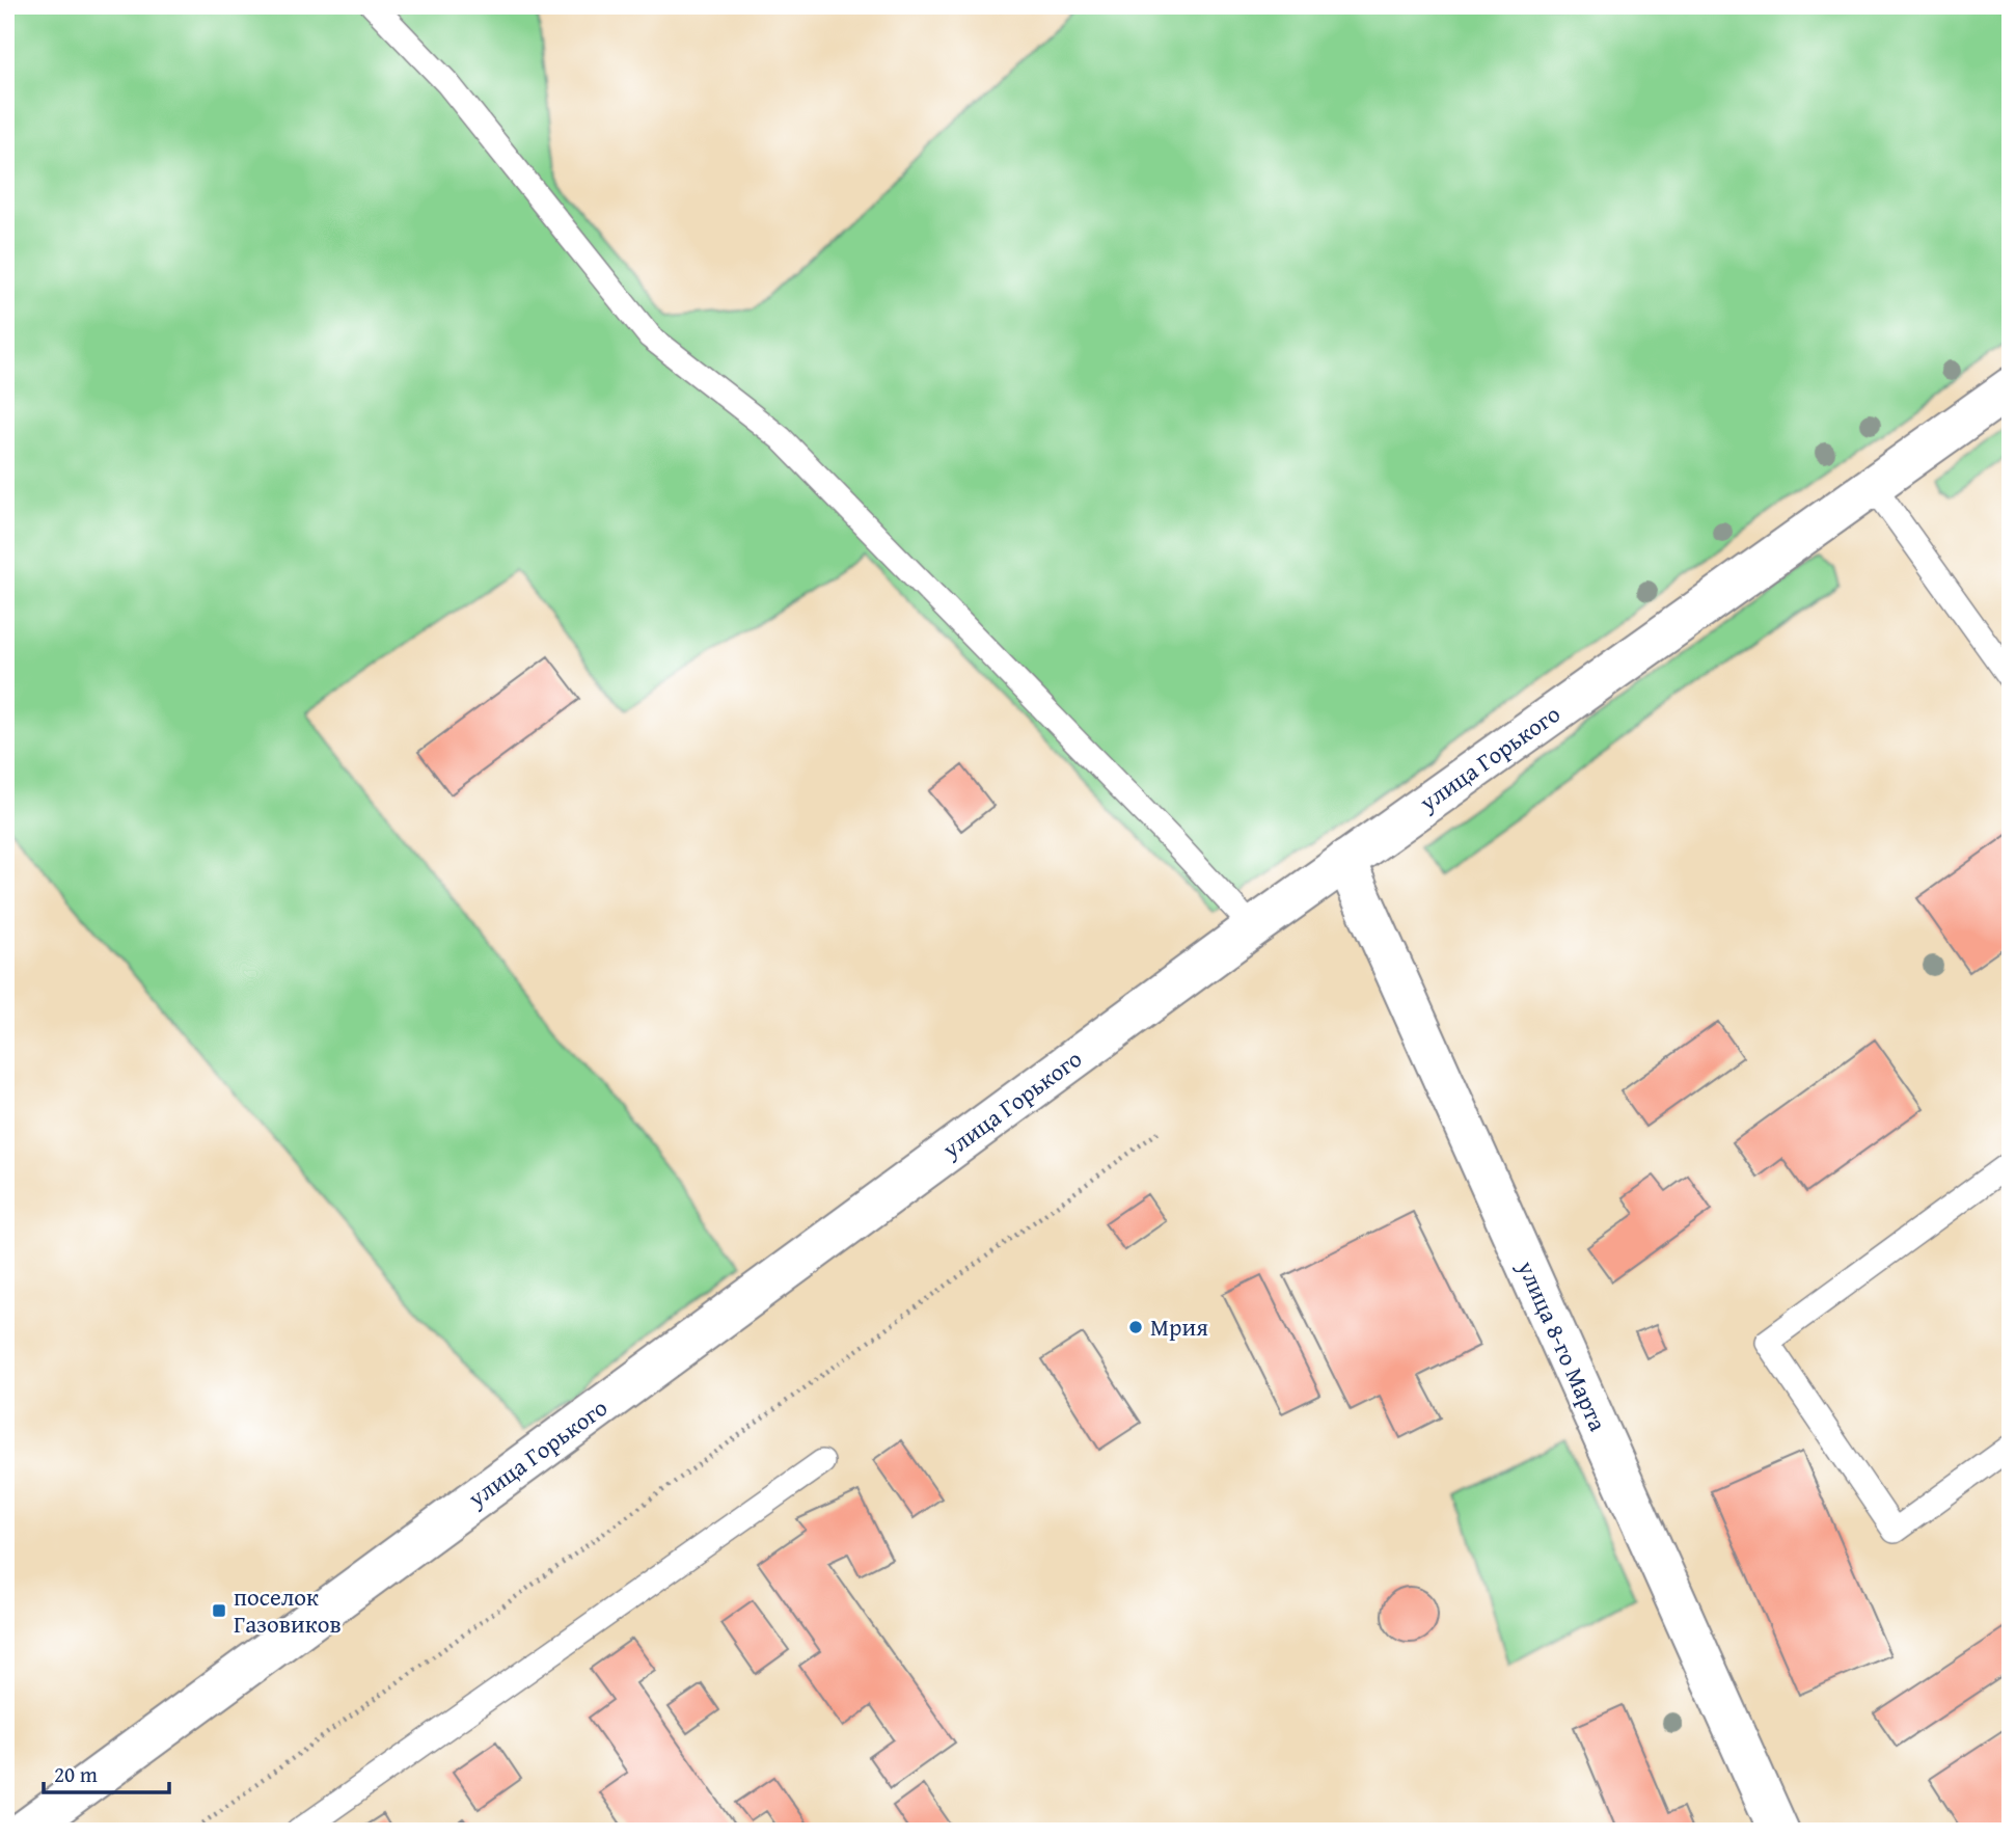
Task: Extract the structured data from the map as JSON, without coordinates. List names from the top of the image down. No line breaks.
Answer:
{"streets":{"main road":["улица Горького","улица 8-го Марта"]},"crossings":[["улица Горького","улица 8-го Марта"]],"places":{"other":["Мрия"],"transit":["поселок Газовиков"]},"scale_bar":"20 m"}
